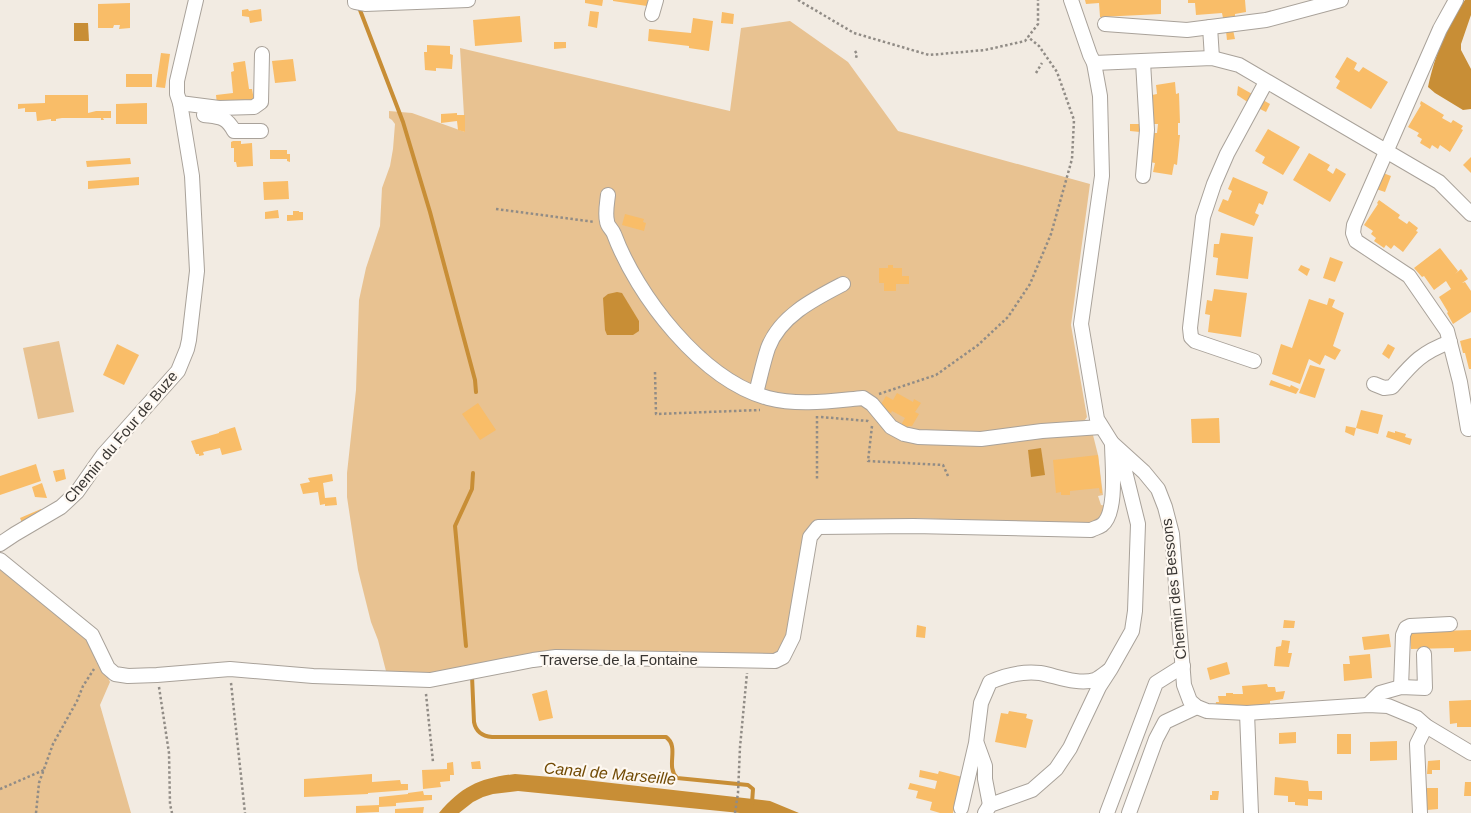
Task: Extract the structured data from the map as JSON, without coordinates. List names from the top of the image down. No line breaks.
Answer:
{"streets":{"street":["Chemin du Four de Buze","Chemin des Bessons","Traverse de la Fontaine"]},"crossings":[["Chemin des Bessons","Traverse de la Fontaine"]],"water":["Canal de Marseille"]}
